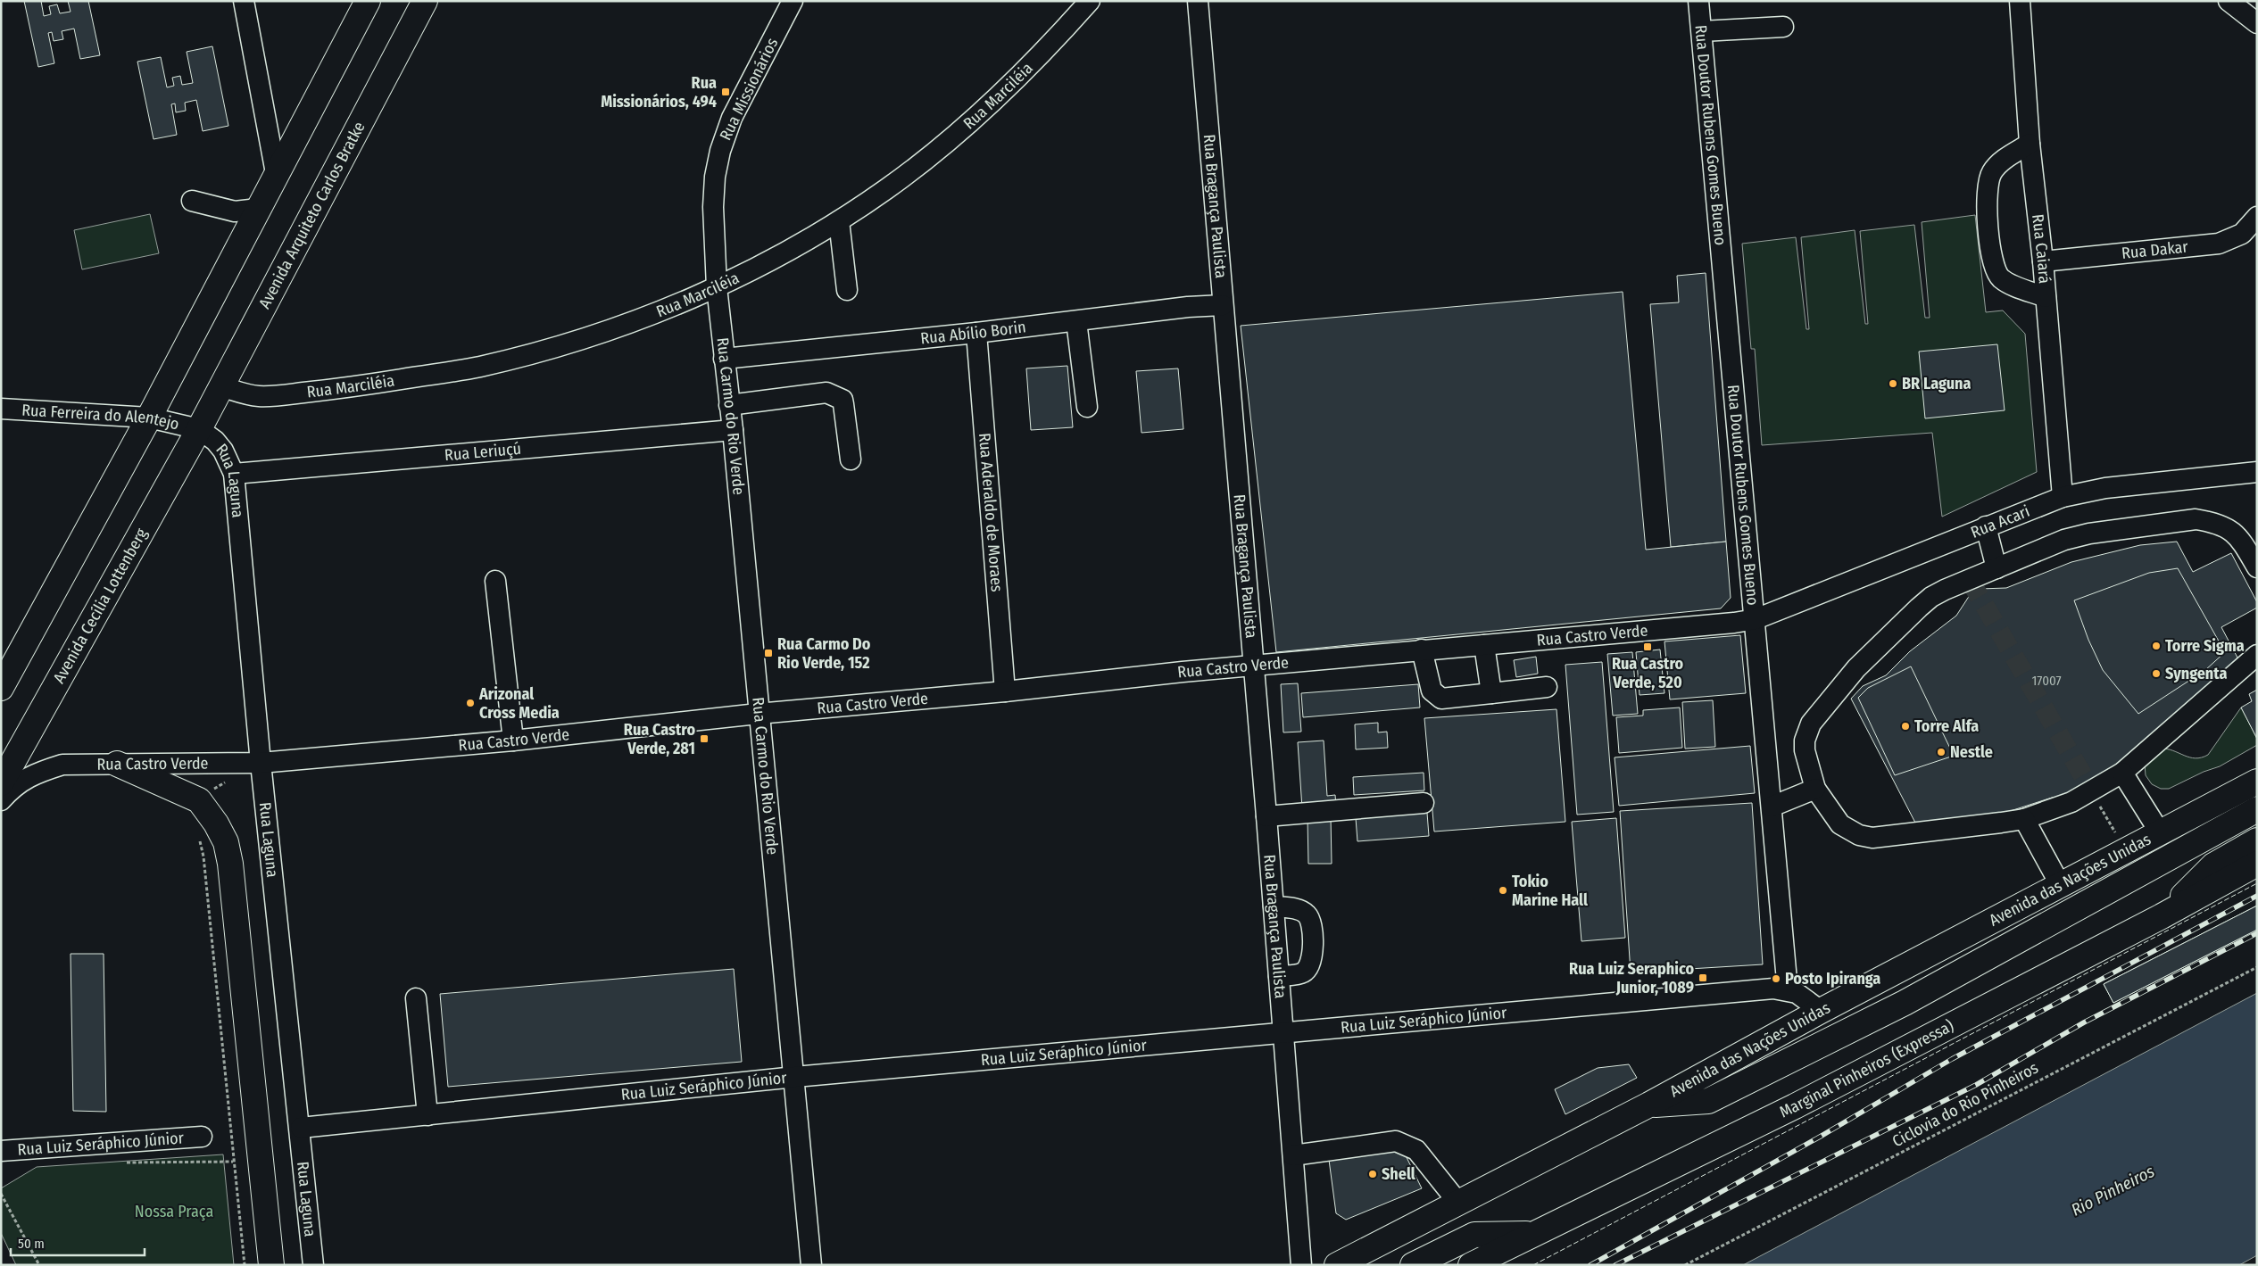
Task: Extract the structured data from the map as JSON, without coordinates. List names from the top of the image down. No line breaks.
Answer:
{"streets":{"main road":["Avenida Arquiteto Carlos Bratke","Avenida Cecília Lottenberg","Avenida das Nações Unidas","Marginal Pinheiros (Expressa)"],"street":["Rua Missionários","Rua Marciléia","Rua Doutor Rubens Gomes Bueno","Rua Bragança Paulista","Rua Caiará","Rua Dakar","Rua Abílio Borin","Rua Carmo do Rio Verde","Rua Ferreira do Alentejo","Rua Leriuçú","Rua Laguna","Rua Aderaldo de Moraes","Rua Acari","Rua Castro Verde","Rua Luiz Seráphico Júnior"],"path":["Ciclovia do Rio Pinheiros"]},"crossings":[["Rua Missionários","Rua Marciléia"],["Rua Missionários","Rua Carmo do Rio Verde"],["Rua Marciléia","Avenida Arquiteto Carlos Bratke"],["Rua Marciléia","Rua Carmo do Rio Verde"],["Rua Doutor Rubens Gomes Bueno","Rua Acari"],["Rua Doutor Rubens Gomes Bueno","Rua Castro Verde"],["Rua Doutor Rubens Gomes Bueno","Rua Luiz Seráphico Júnior"],["Rua Bragança Paulista","Rua Abílio Borin"],["Rua Bragança Paulista","Rua Castro Verde"],["Rua Bragança Paulista","Rua Luiz Seráphico Júnior"],["Avenida Arquiteto Carlos Bratke","Rua Ferreira do Alentejo"],["Avenida Arquiteto Carlos Bratke","Rua Laguna"],["Avenida Arquiteto Carlos Bratke","Avenida Cecília Lottenberg"],["Rua Caiará","Rua Dakar"],["Rua Caiará","Rua Acari"],["Rua Abílio Borin","Rua Carmo do Rio Verde"],["Rua Abílio Borin","Rua Aderaldo de Moraes"],["Rua Carmo do Rio Verde","Rua Leriuçú"],["Rua Carmo do Rio Verde","Rua Castro Verde"],["Rua Carmo do Rio Verde","Rua Luiz Seráphico Júnior"],["Rua Ferreira do Alentejo","Rua Laguna"],["Rua Ferreira do Alentejo","Avenida Cecília Lottenberg"],["Rua Leriuçú","Rua Laguna"],["Rua Laguna","Avenida Cecília Lottenberg"],["Rua Laguna","Rua Castro Verde"],["Rua Laguna","Rua Luiz Seráphico Júnior"],["Rua Aderaldo de Moraes","Rua Castro Verde"],["Rua Acari","Rua Castro Verde"],["Avenida das Nações Unidas","Rua Luiz Seráphico Júnior"]],"water":["Rio Pinheiros"],"parks":["Nossa Praça"],"places":{"transit":["Rua Missionários, 494","Rua Castro Verde, 520","Rua Carmo Do Rio Verde, 152","Rua Castro Verde, 281","Rua Luiz Seraphico Junior, 1089"],"other":["BR Laguna","Torre Sigma","Syngenta","Arizonal Cross Media","Torre Alfa","Nestle","Tokio Marine Hall","Posto Ipiranga","Shell"]},"house_numbers":["17007"],"scale_bar":"50 m"}
